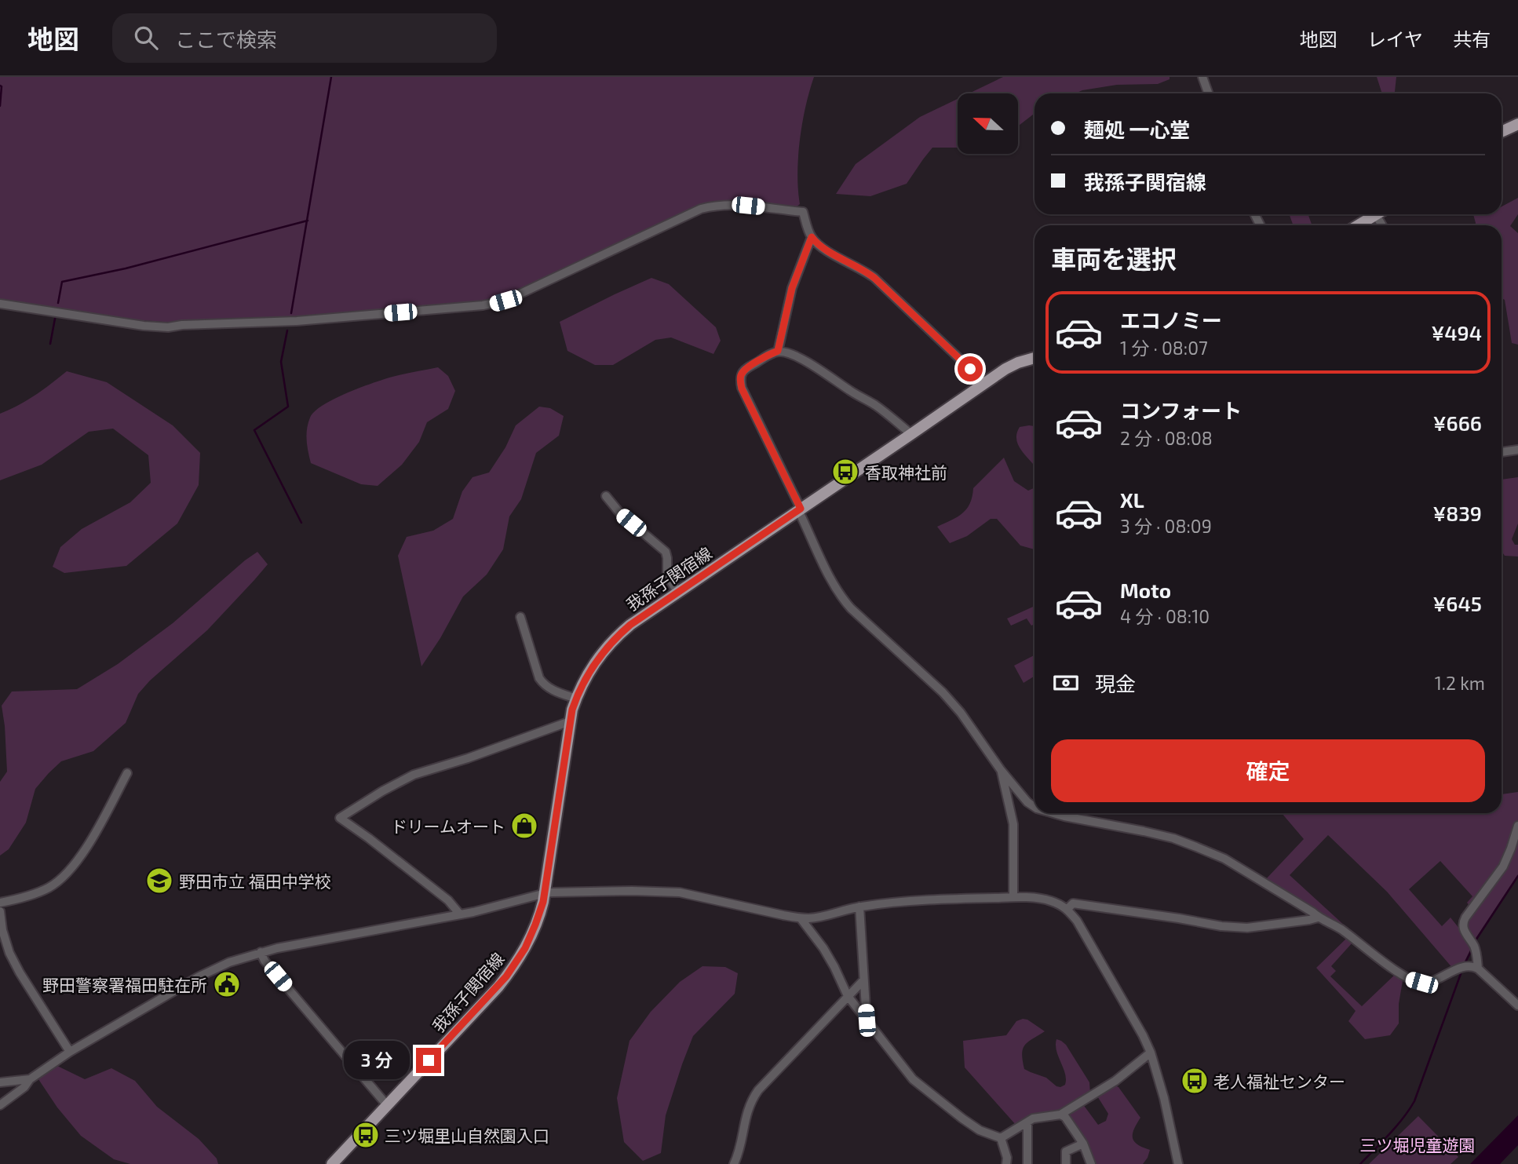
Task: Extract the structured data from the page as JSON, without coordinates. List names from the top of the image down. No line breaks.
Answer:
{"streets":{"main road":["我孫子関宿線"]},"parks":["三ツ堀児童遊園"],"places":{"bus stop":["香取神社前","老人福祉センター","三ツ堀里山自然園入口"],"shop":["ドリームオート"],"school or university":["野田市立 福田中学校"],"public building":["野田警察署福田駐在所"]},"north":"left","page":{"header":"地図","search":"ここで検索","nav":["地図","レイヤ","共有"],"banner":["麺処 一心堂","我孫子関宿線"],"heading":"車両を選択","list":[{"name":"エコノミー","note":"1 分 · 08:07","value":"¥494"},{"name":"コンフォート","note":"2 分 · 08:08","value":"¥666"},{"name":"XL","note":"3 分 · 08:09","value":"¥839"},{"name":"Moto","note":"4 分 · 08:10","value":"¥645"}],"pay":["現金","1.2 km"],"buttons":"確定","bubble":"3 分"}}
